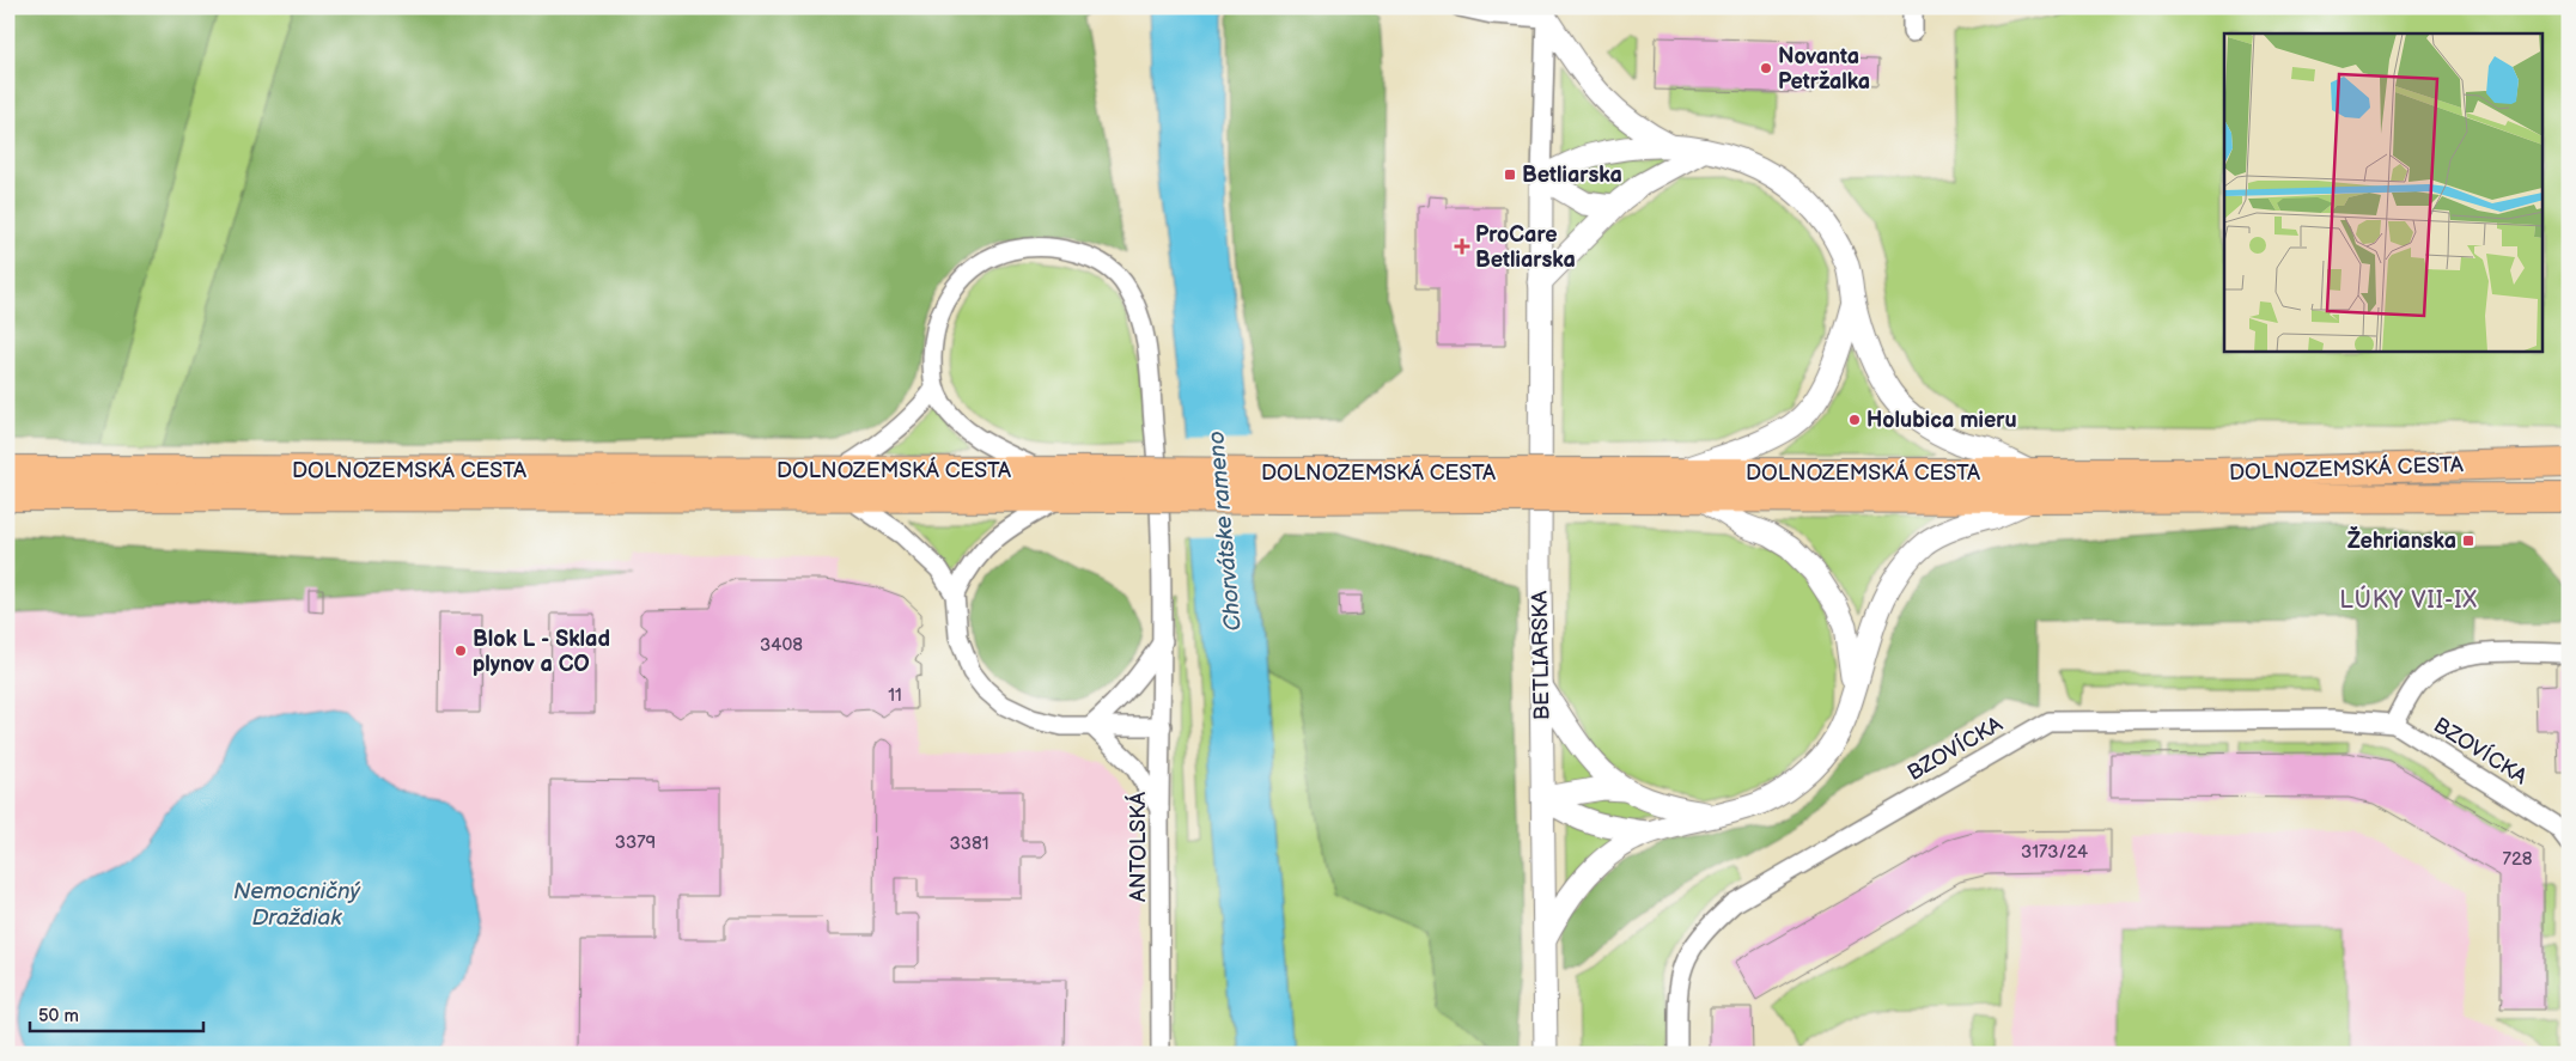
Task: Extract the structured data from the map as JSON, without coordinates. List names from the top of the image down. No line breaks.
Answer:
{"streets":{"main road":["DOLNOZEMSKÁ CESTA"],"street":["BETLIARSKA","BZOVÍCKA","ANTOLSKÁ"]},"districts":["LÚKY VII-IX"],"water":["Chorvátske rameno","Nemocničný Draždiak"],"places":{"other":["Novanta Petržalka","Holubica mieru","Blok L - Sklad plynov a CO"],"transit":["Betliarska","Žehrianska"],"health":["ProCare Betliarska"]},"house_numbers":["3408","11","3379","3381","3173/24","728"],"scale_bar":"50 m"}
